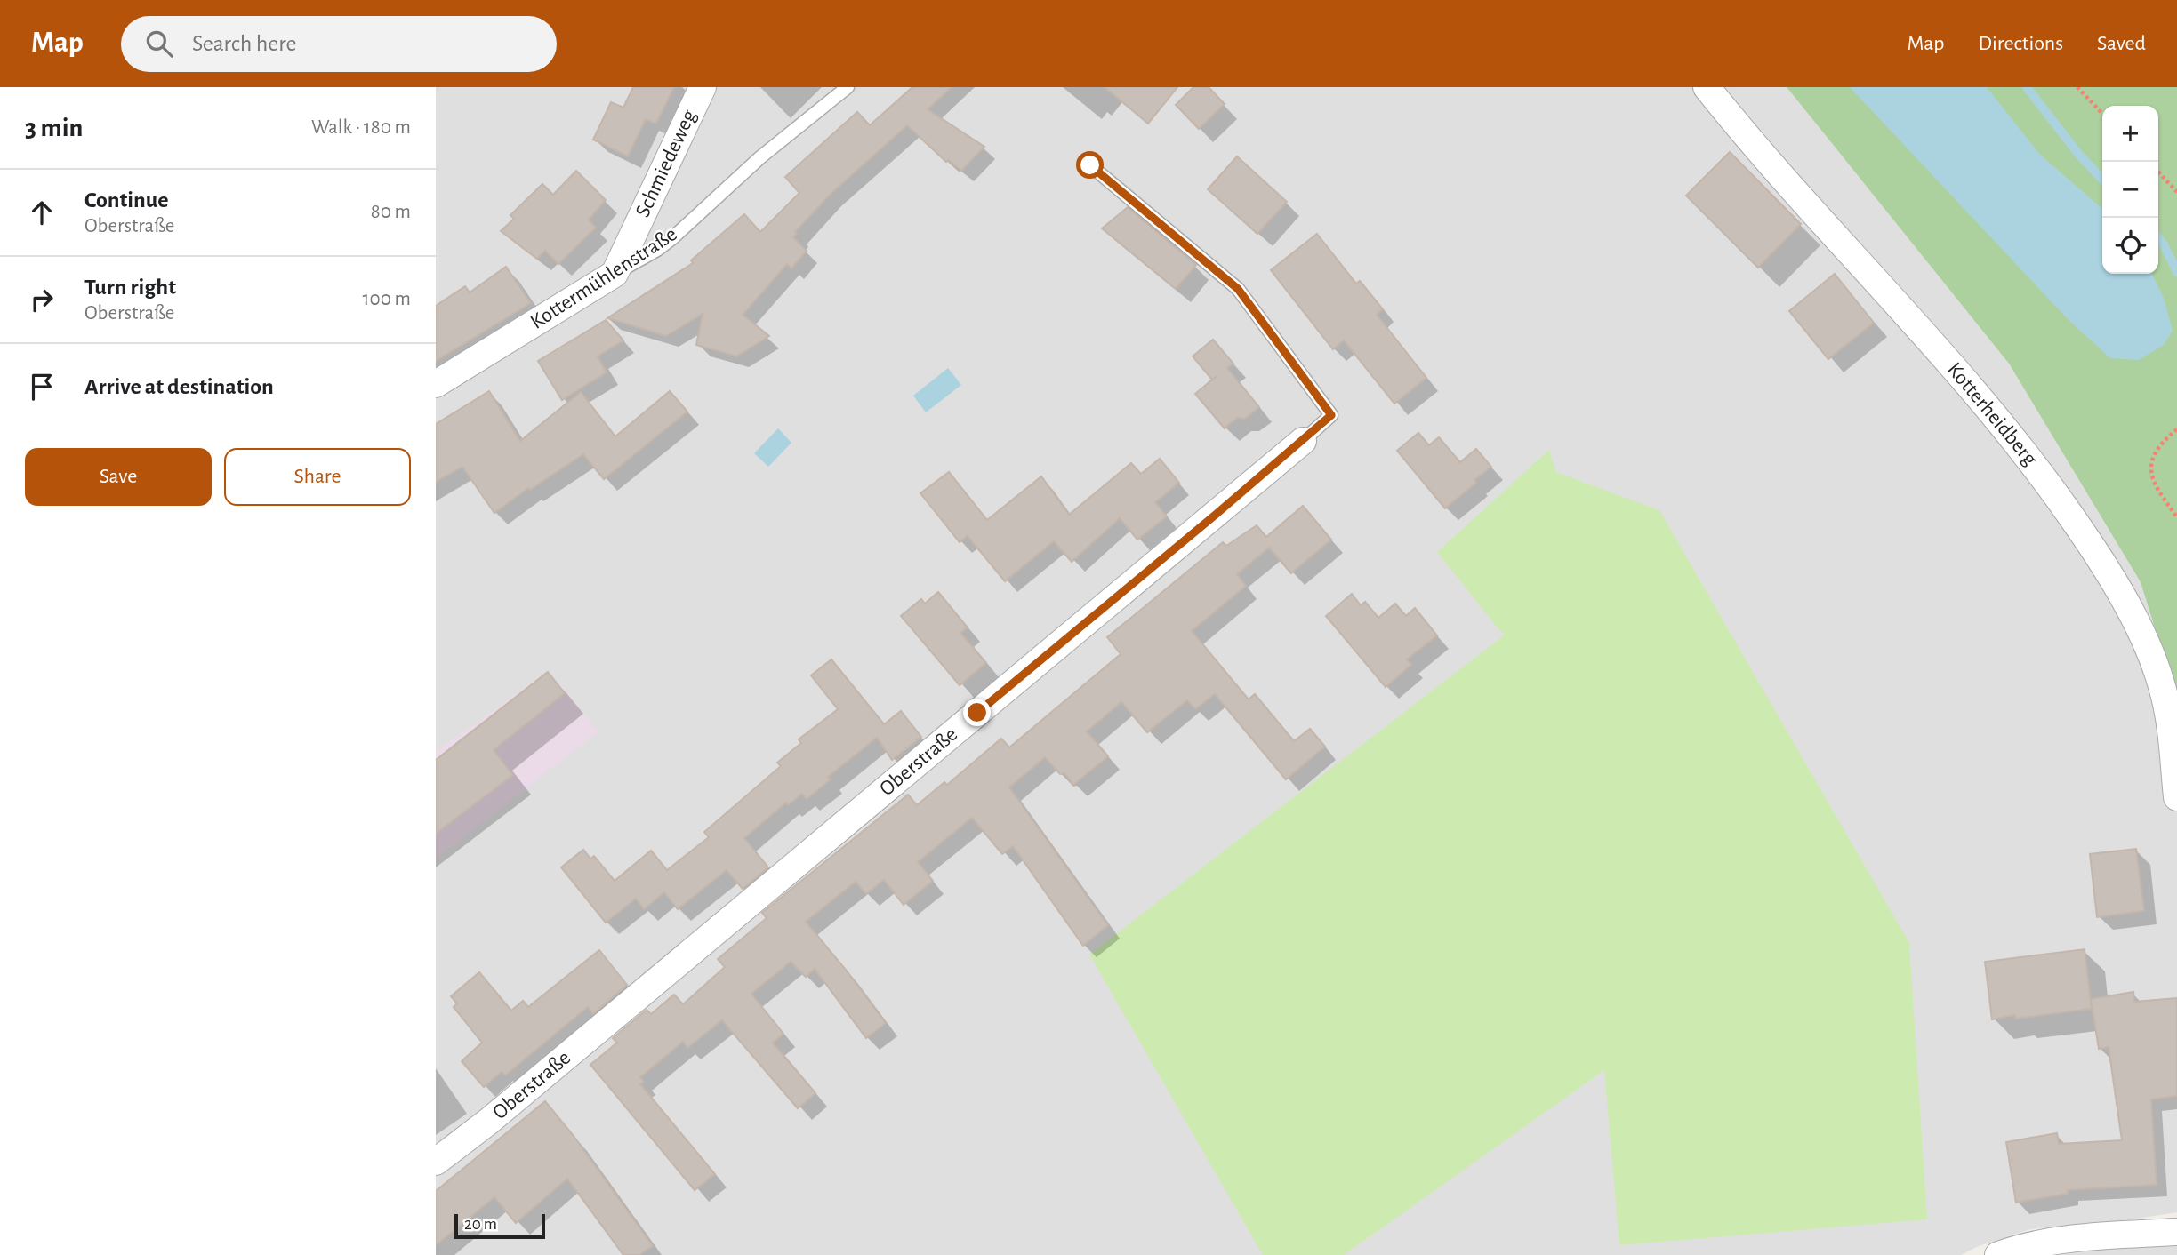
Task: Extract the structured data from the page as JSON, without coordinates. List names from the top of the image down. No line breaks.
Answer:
{"streets":{"street":["Schmiedeweg","Kottermühlenstraße","Kotterheidberg","Oberstraße"]},"crossings":[["Schmiedeweg","Kottermühlenstraße"]],"scale_bar":"20 m","page":{"header":"Map","search":"Search here","nav":["Map","Directions","Saved"],"heading":["3 min","Walk · 180 m"],"map_buttons":["+","−"],"list":[["Continue","Oberstraße","80 m"],["Turn right","Oberstraße","100 m"],"Arrive at destination"],"buttons":["Save","Share"],"scale":"20 m"}}
